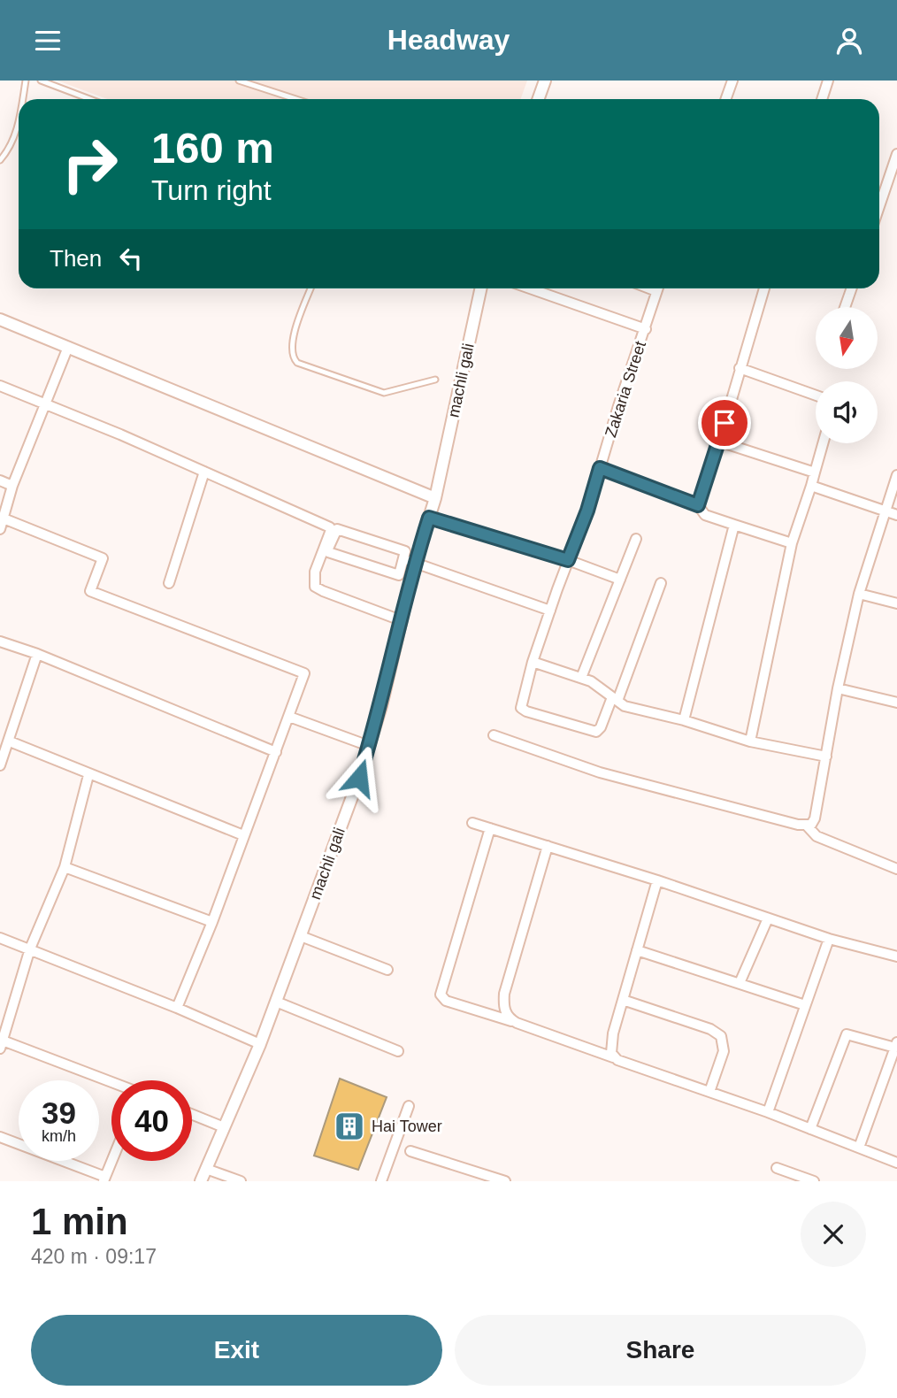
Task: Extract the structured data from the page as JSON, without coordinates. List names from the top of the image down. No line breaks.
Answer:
{"streets":{"street":["machli gali","Zakaria Street"]},"places":{"building":["Hai Tower"]},"north":"bottom","page":{"header":"Headway","turn":["160 m","Turn right"],"then":"Then","speed":"39 km/h","limit":"40","heading":["1 min","420 m · 09:17"],"buttons":["Exit","Share"]}}
